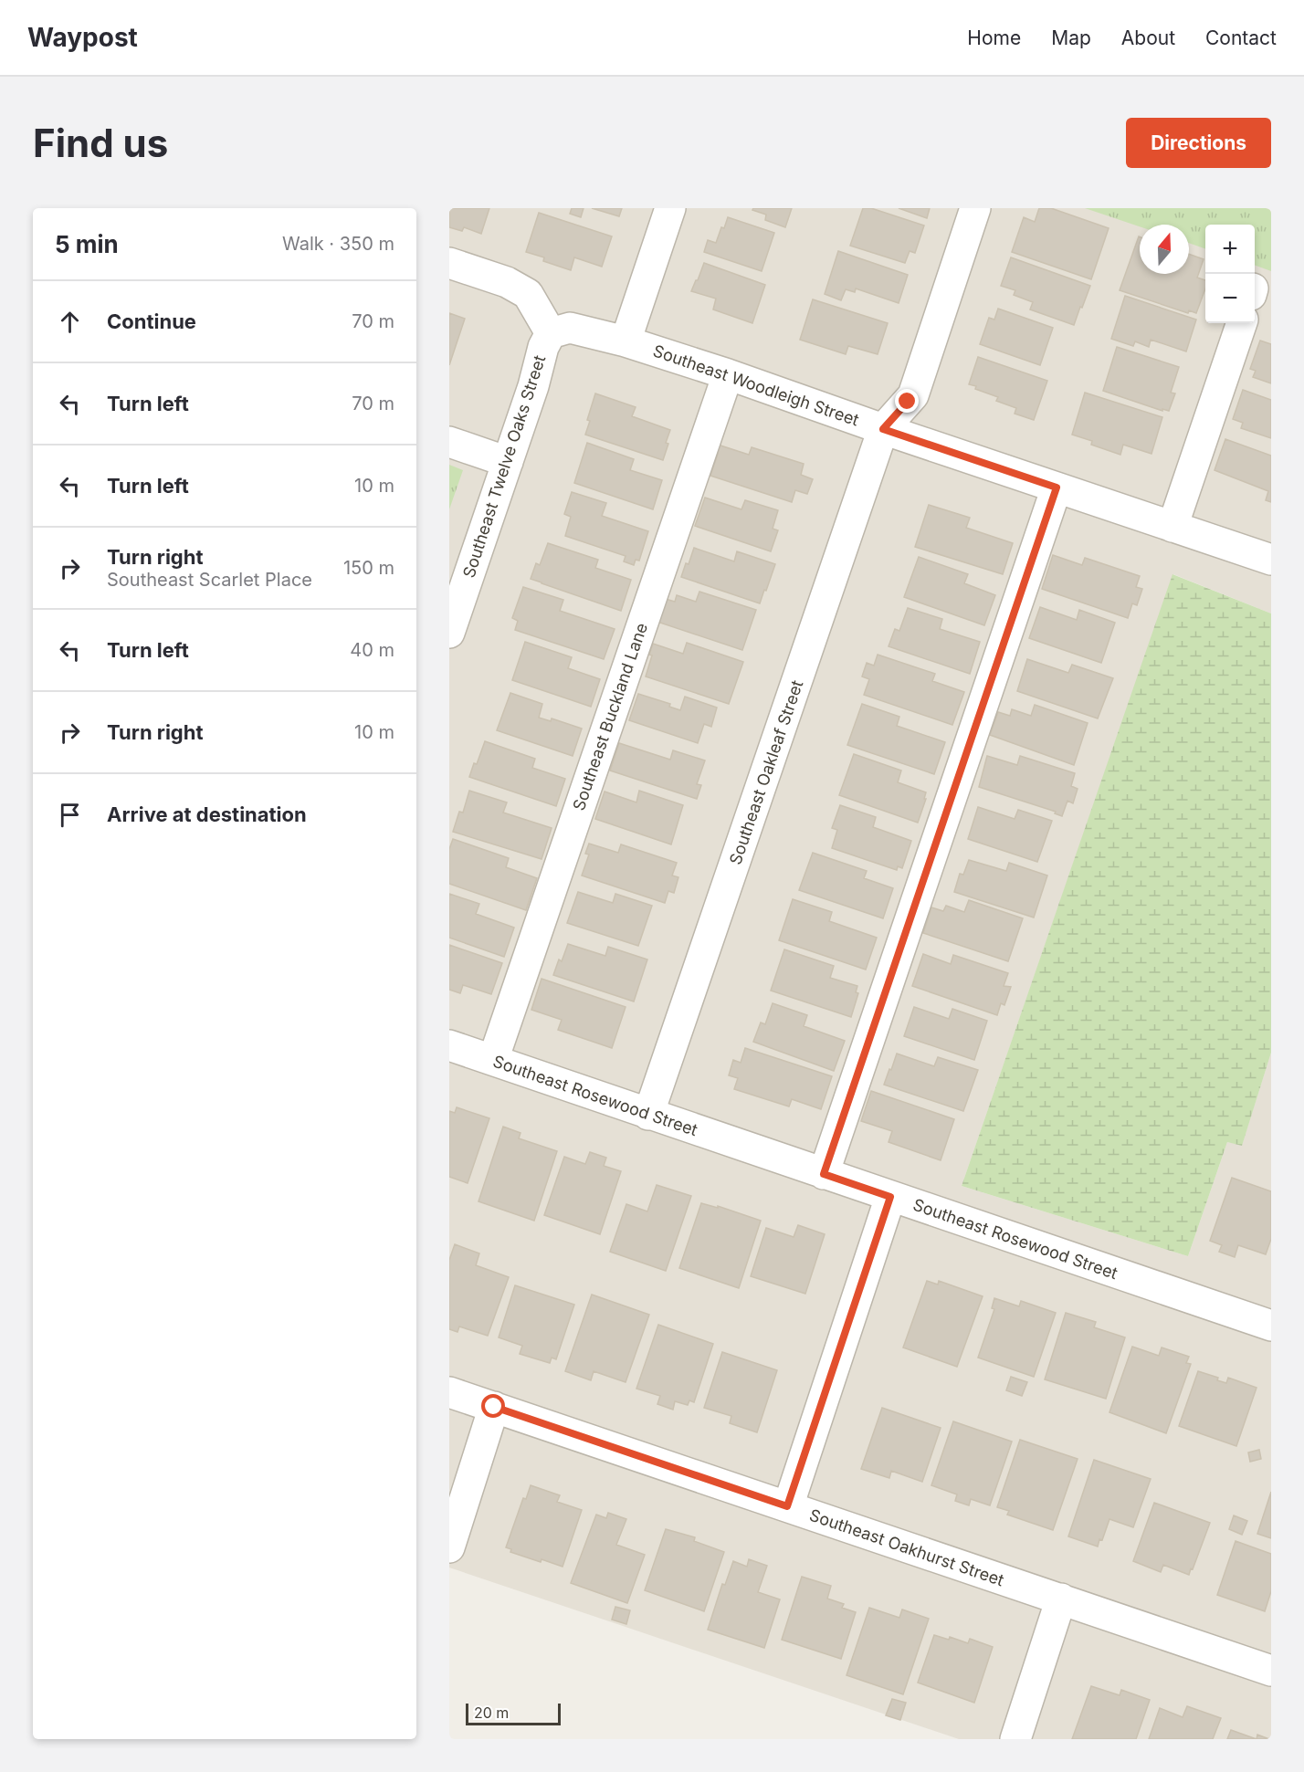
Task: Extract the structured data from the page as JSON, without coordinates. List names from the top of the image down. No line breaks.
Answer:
{"streets":{"street":["Southeast Woodleigh Street","Southeast Twelve Oaks Street","Southeast Buckland Lane","Southeast Oakleaf Street","Southeast Rosewood Street","Southeast Oakhurst Street"]},"crossings":[["Southeast Woodleigh Street","Southeast Twelve Oaks Street"],["Southeast Woodleigh Street","Southeast Buckland Lane"],["Southeast Woodleigh Street","Southeast Oakleaf Street"],["Southeast Buckland Lane","Southeast Rosewood Street"],["Southeast Oakleaf Street","Southeast Rosewood Street"]],"scale_bar":"20 m","north":"top","page":{"header":"Waypost","nav":["Home","Map","About","Contact"],"buttons":"Directions","title":"Find us","heading":["5 min","Walk · 350 m"],"map_buttons":["+","−"],"list":[["Continue","70 m"],["Turn left","70 m"],["Turn left","10 m"],["Turn right","Southeast Scarlet Place","150 m"],["Turn left","40 m"],["Turn right","10 m"],"Arrive at destination"],"scale":"20 m"}}
